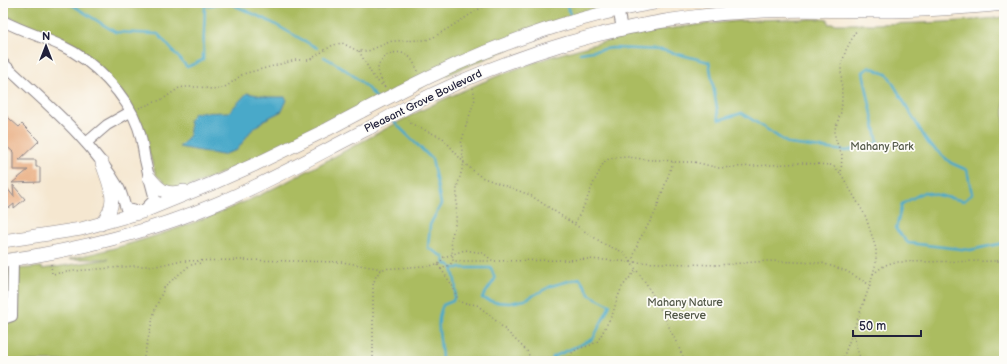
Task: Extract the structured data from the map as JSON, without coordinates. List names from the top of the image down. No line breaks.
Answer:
{"streets":{"main road":["Pleasant Grove Boulevard"]},"parks":["Mahany Park","Mahany Nature Reserve"],"scale_bar":"50 m","north":"top"}
